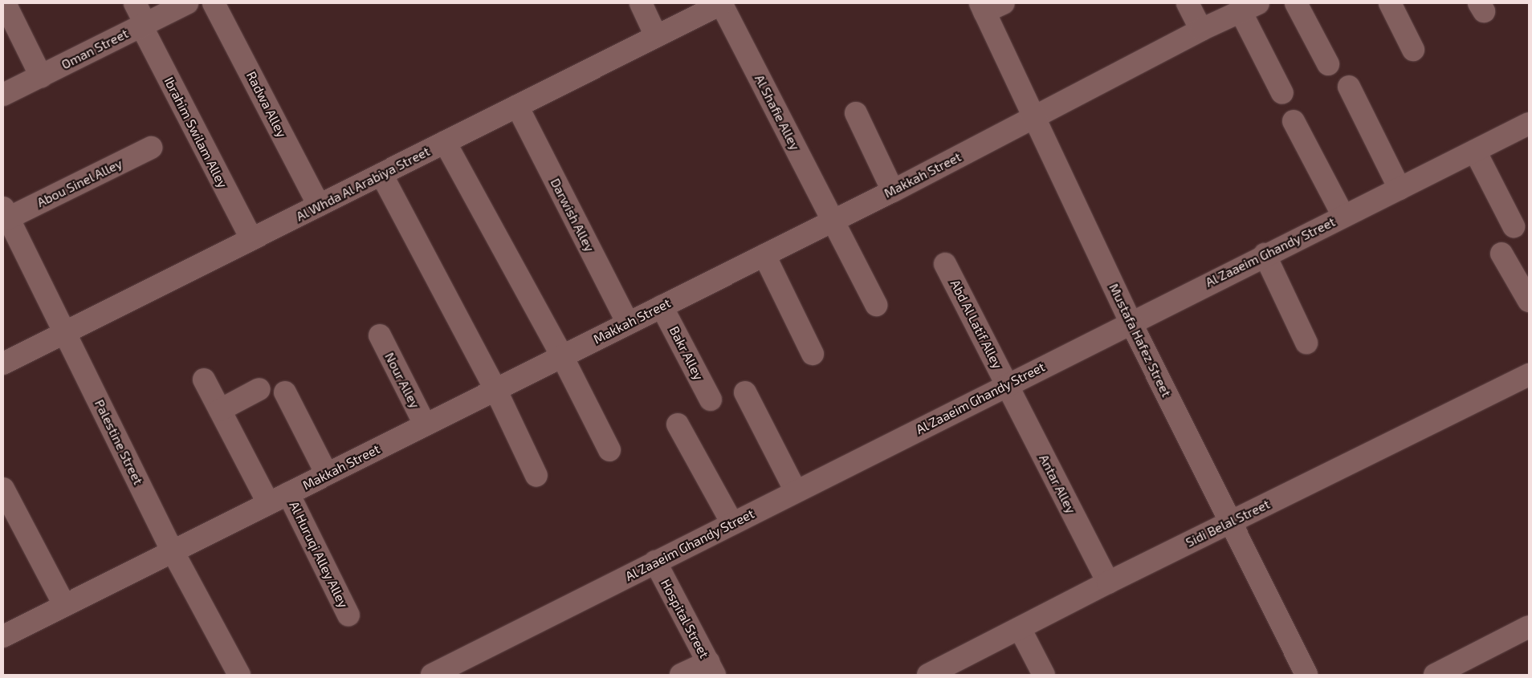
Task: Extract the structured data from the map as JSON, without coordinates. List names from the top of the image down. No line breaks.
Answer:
{"streets":{"street":["Oman Street","Radwa Alley","Al Shafie Alley","Ibrahim Swilam Alley","Makkah Street","Abou Sinel Alley","Al Whda Al Arabiya Street","Darwish Alley","Al Zaaeim Ghandy Street","Abd Al Latif Alley","Mustafa Hafez Street","Bakr Alley","Nour Alley","Palestine Street","Antar Alley","Sidi Belal Street","Al Huruqi Alley Alley","Hospital Street"]},"crossings":[["Oman Street","Ibrahim Swilam Alley"],["Radwa Alley","Al Whda Al Arabiya Street"],["Al Shafie Alley","Makkah Street"],["Al Shafie Alley","Al Whda Al Arabiya Street"],["Ibrahim Swilam Alley","Al Whda Al Arabiya Street"],["Makkah Street","Darwish Alley"],["Makkah Street","Mustafa Hafez Street"],["Makkah Street","Bakr Alley"],["Makkah Street","Nour Alley"],["Makkah Street","Palestine Street"],["Makkah Street","Al Huruqi Alley Alley"],["Abou Sinel Alley","Palestine Street"],["Al Whda Al Arabiya Street","Darwish Alley"],["Al Whda Al Arabiya Street","Palestine Street"],["Al Zaaeim Ghandy Street","Abd Al Latif Alley"],["Al Zaaeim Ghandy Street","Mustafa Hafez Street"],["Al Zaaeim Ghandy Street","Antar Alley"],["Al Zaaeim Ghandy Street","Hospital Street"],["Abd Al Latif Alley","Antar Alley"],["Mustafa Hafez Street","Sidi Belal Street"],["Antar Alley","Sidi Belal Street"]]}
